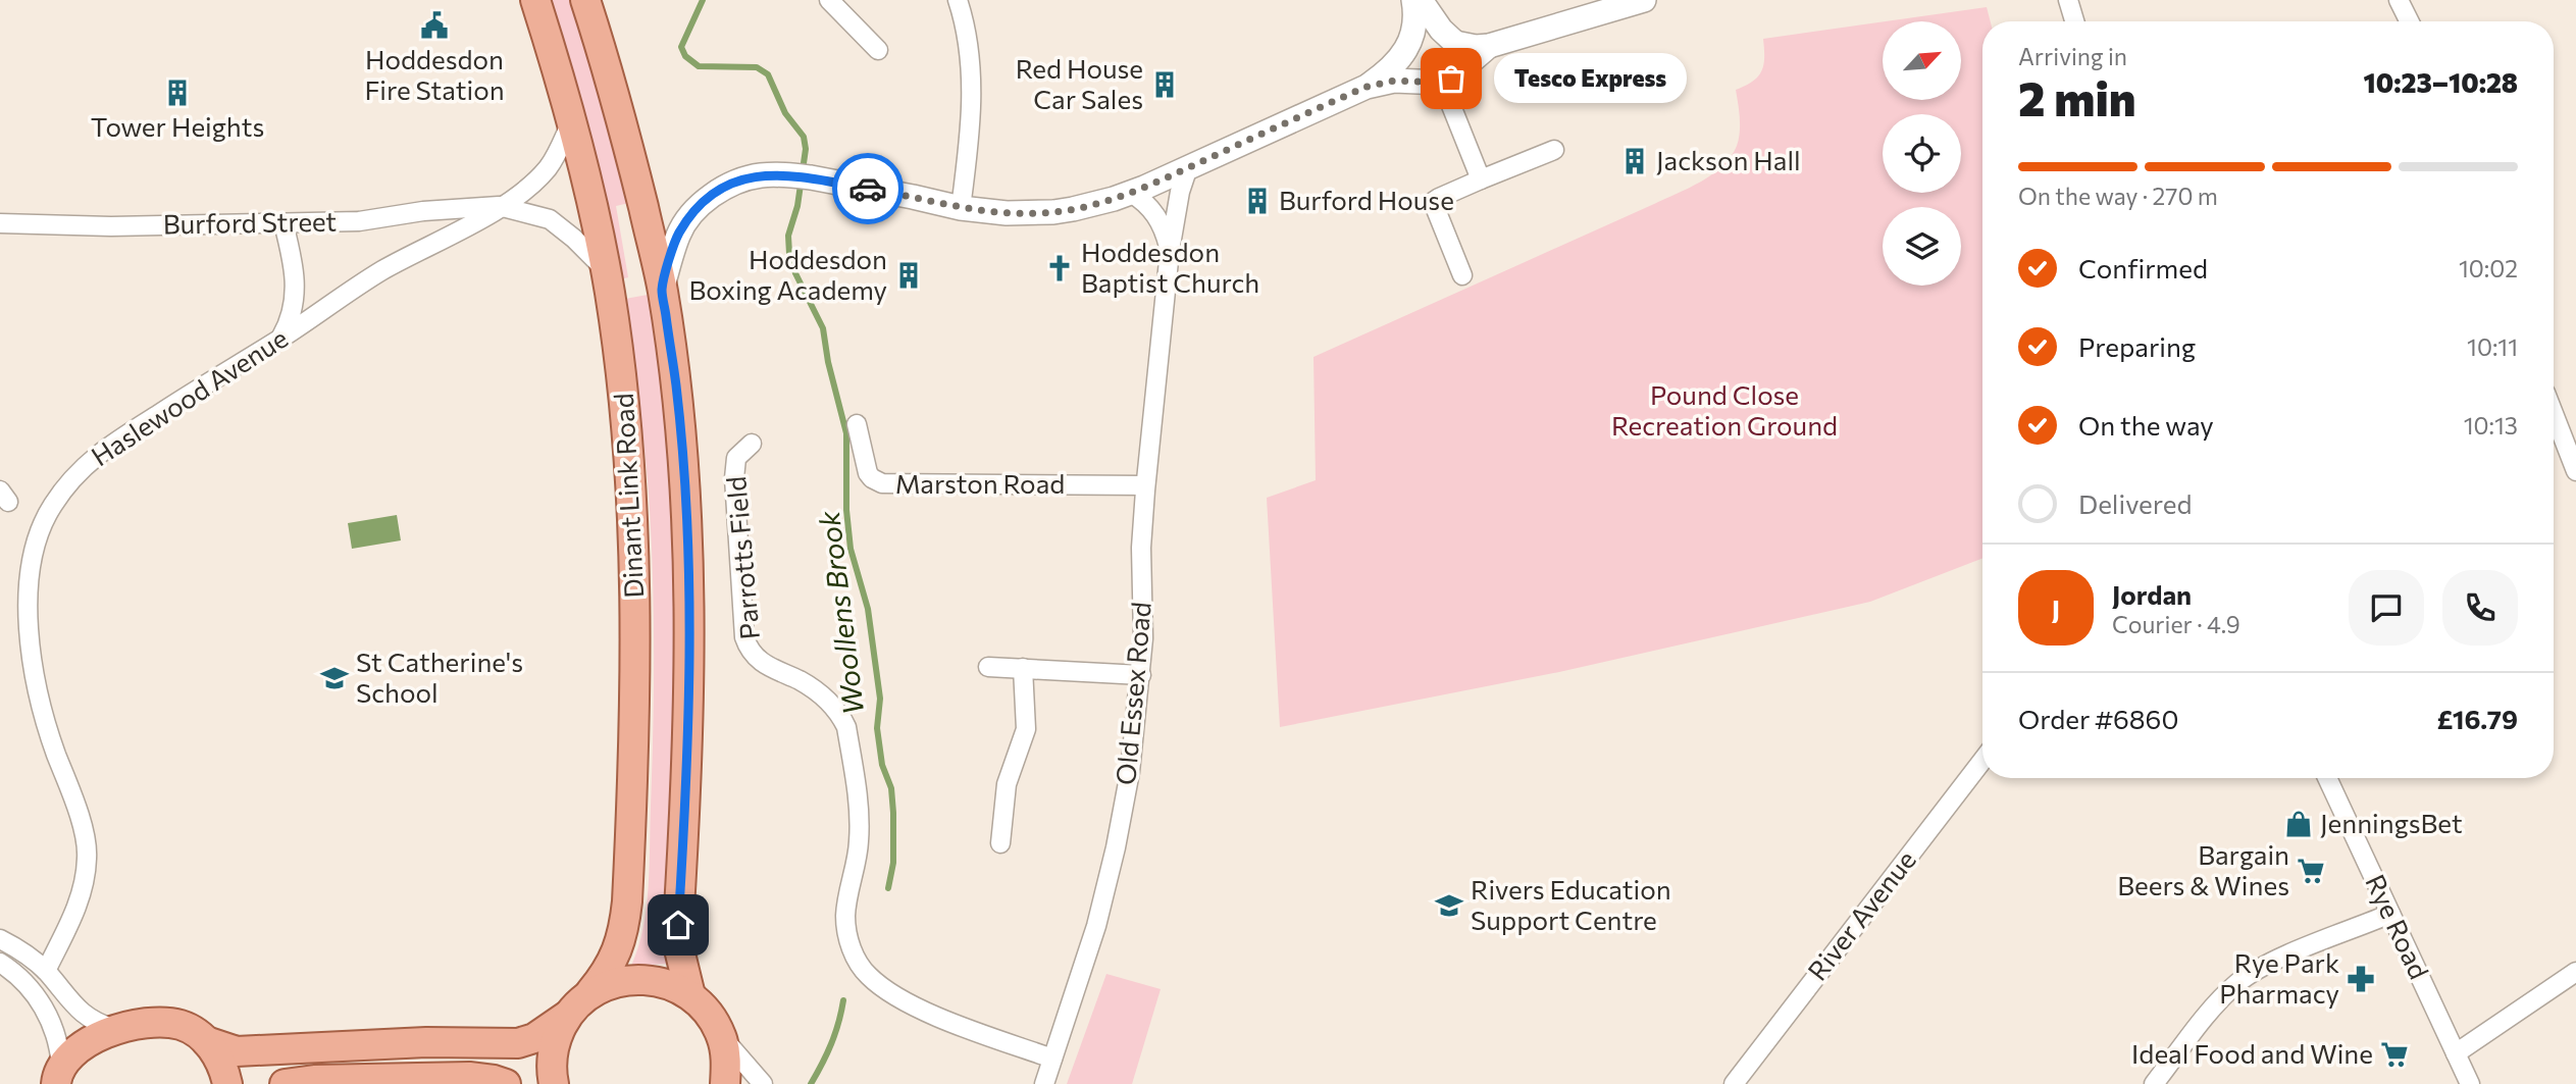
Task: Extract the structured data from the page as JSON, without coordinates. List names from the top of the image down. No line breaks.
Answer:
{"streets":{"main road":["Dinant Link Road"],"street":["Burford Street","Haslewood Avenue","Marston Road","Parrotts Field","Old Essex Road","River Avenue","Rye Road"]},"crossings":[["Burford Street","Haslewood Avenue"],["Burford Street","Dinant Link Road"],["Marston Road","Old Essex Road"],["Parrotts Field","Old Essex Road"]],"water":["Woollens Brook"],"parks":["Pound Close Recreation Ground"],"places":{"public building":["Hoddesdon Fire Station"],"other":["Tesco Express"],"building":["Red House Car Sales","Tower Heights","Jackson Hall","Burford House","Hoddesdon Boxing Academy"],"church":["Hoddesdon Baptist Church"],"school or university":["St Catherine's School","Rivers Education Support Centre"],"shop":["JenningsBet"],"supermarket":["Bargain Beers & Wines","Ideal Food and Wine"],"pharmacy":["Rye Park Pharmacy"]},"north":"top right","page":{"heading":["2 min","Arriving in","10:23–10:28"],"panel":["Jordan","Courier · 4.9","Order #6860","£16.79"],"bubble":"Tesco Express","bar":"On the way · 270 m","list":[["Confirmed","10:02"],["Preparing","10:11"],["On the way","10:13"],"Delivered"],"round":"J"}}
